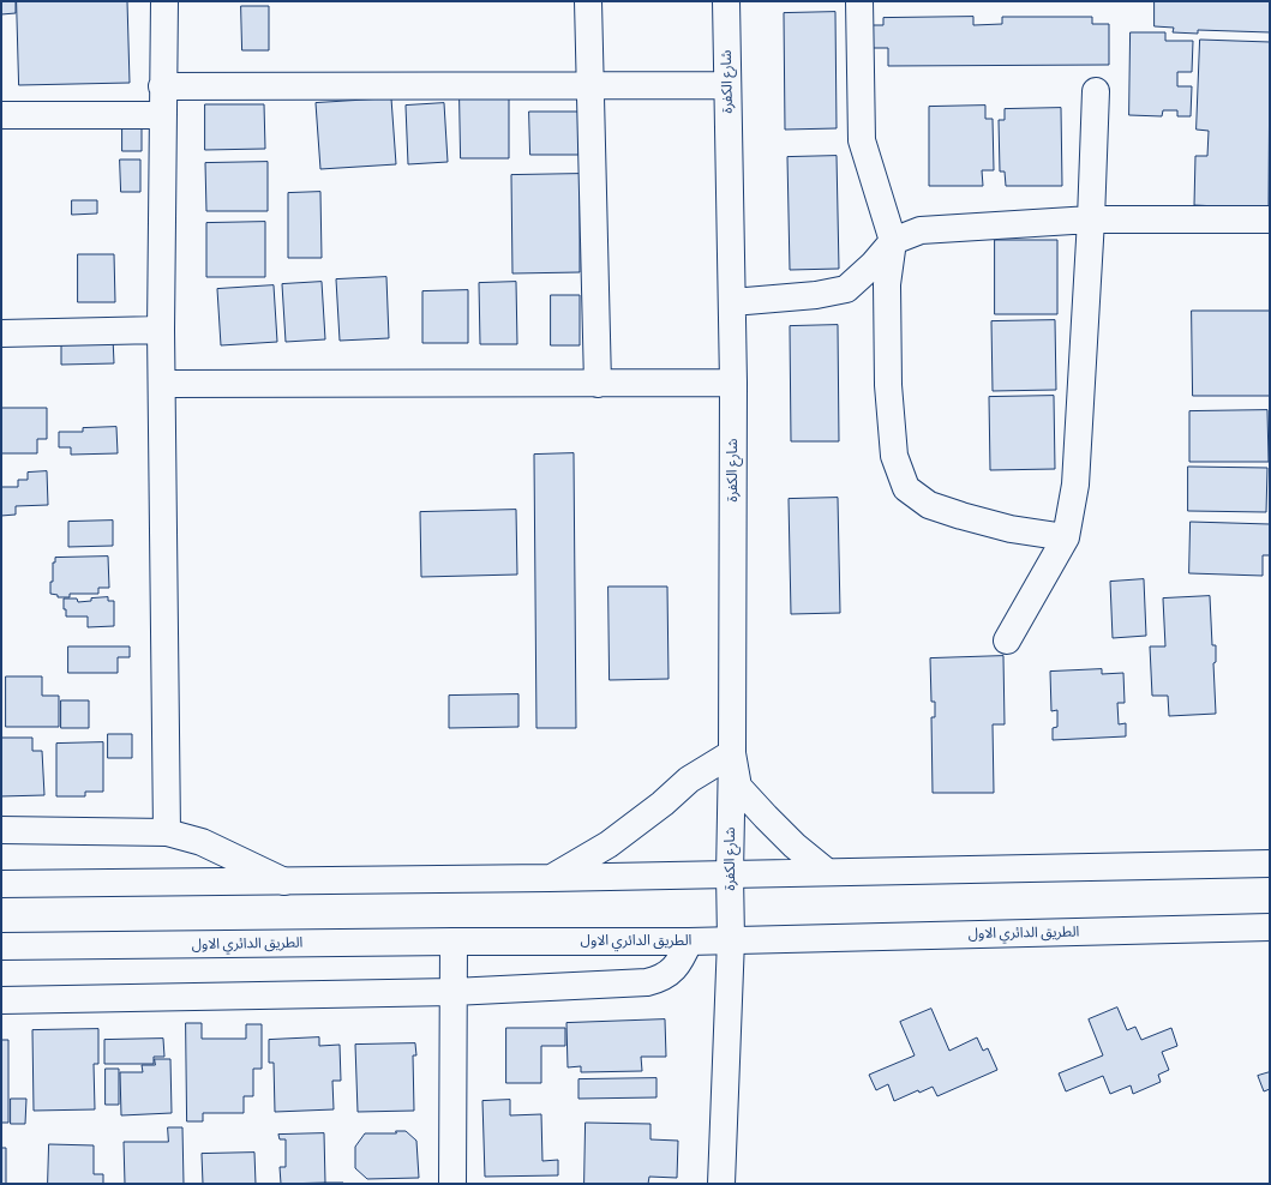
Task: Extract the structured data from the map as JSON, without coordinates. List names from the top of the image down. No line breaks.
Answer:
{"streets":{"street":["شارع الكفرة","الطريق الدائري الاول"]},"crossings":[["شارع الكفرة","الطريق الدائري الاول"]]}
